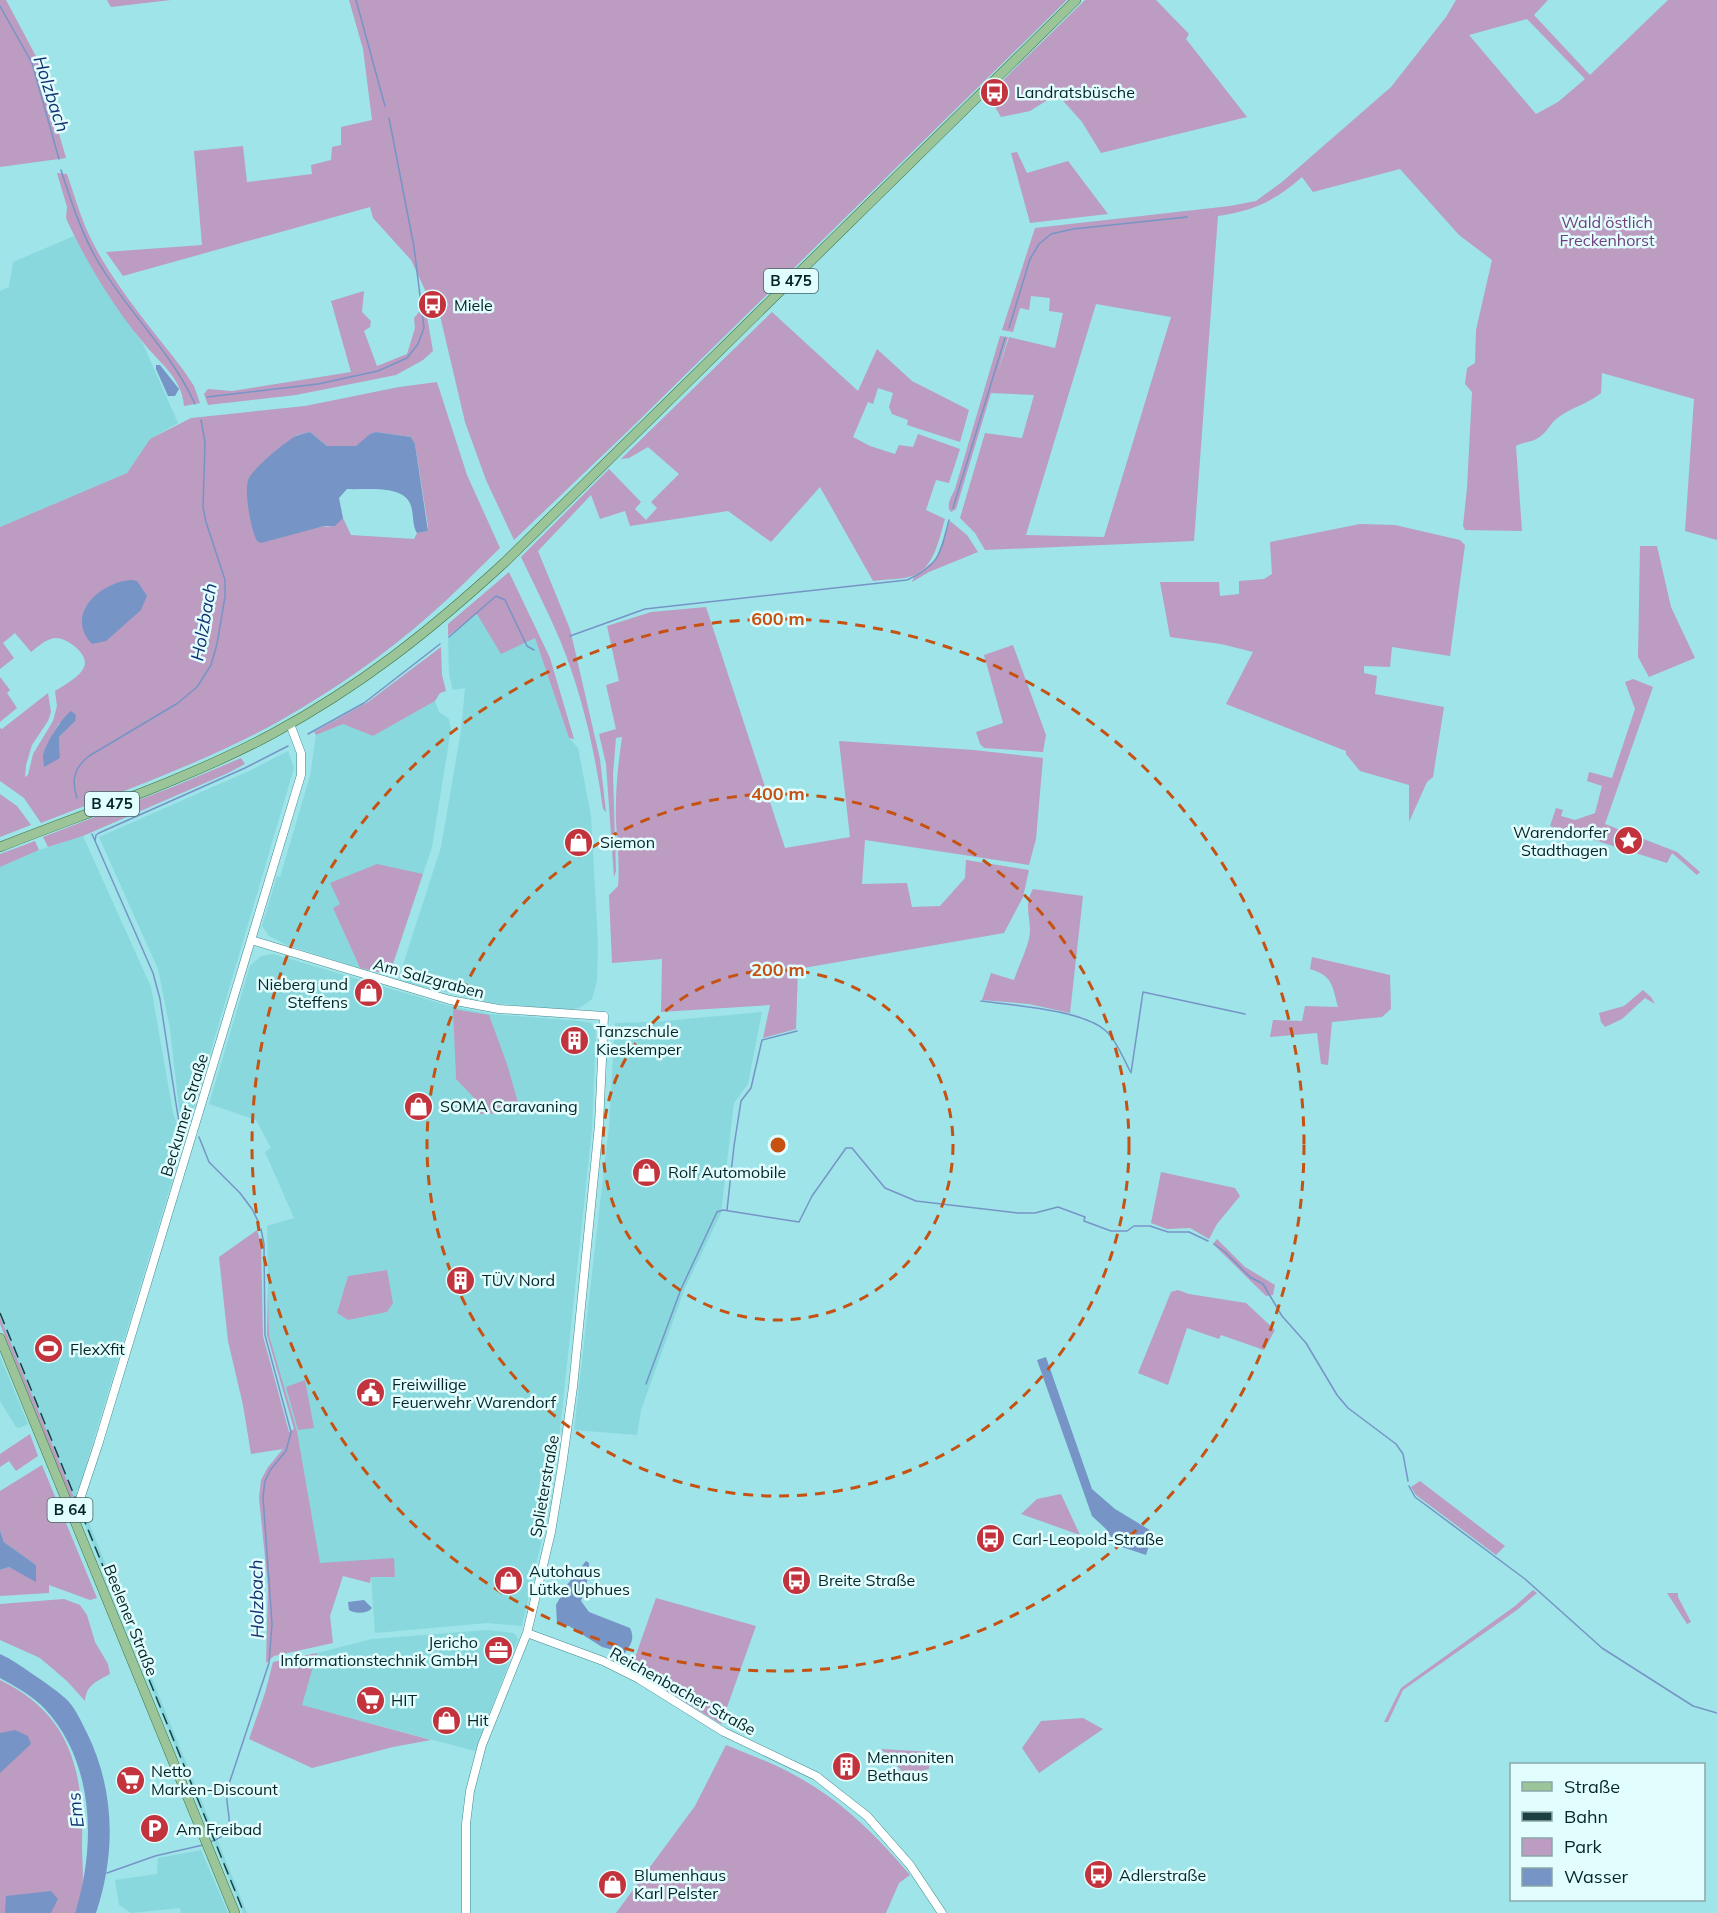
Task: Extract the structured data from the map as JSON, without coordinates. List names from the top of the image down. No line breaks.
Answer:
{"streets":{"main road":["B 475","B 64","Beelener Straße"],"street":["Am Salzgraben","Beckumer Straße","Splieterstraße","Reichenbacher Straße"]},"crossings":[["B 475","Beckumer Straße"],["Am Salzgraben","Beckumer Straße"],["Am Salzgraben","Splieterstraße"],["Beckumer Straße","Beelener Straße"],["Splieterstraße","Reichenbacher Straße"]],"water":["Holzbach","Ems"],"parks":["Wald östlich Freckenhorst"],"places":{"bus stop":["Landratsbüsche","Miele","Carl-Leopold-Straße","Breite Straße","Adlerstraße"],"place":["Warendorfer Stadthagen"],"shop":["Siemon","Nieberg und Steffens","SOMA Caravaning","Rolf Automobile","Autohaus Lütke Uphues","Hit","Blumenhaus Karl Pelster"],"building":["Tanzschule Kieskemper","TÜV Nord","Mennoniten Bethaus"],"sports":["FlexXfit"],"public building":["Freiwillige Feuerwehr Warendorf"],"office":["Jericho Informationstechnik GmbH"],"supermarket":["HIT","Netto Marken-Discount"],"parking":["Am Freibad"]},"legend":["Straße","Bahn","Park","Wasser"],"rings":["600 m","400 m","200 m"]}
